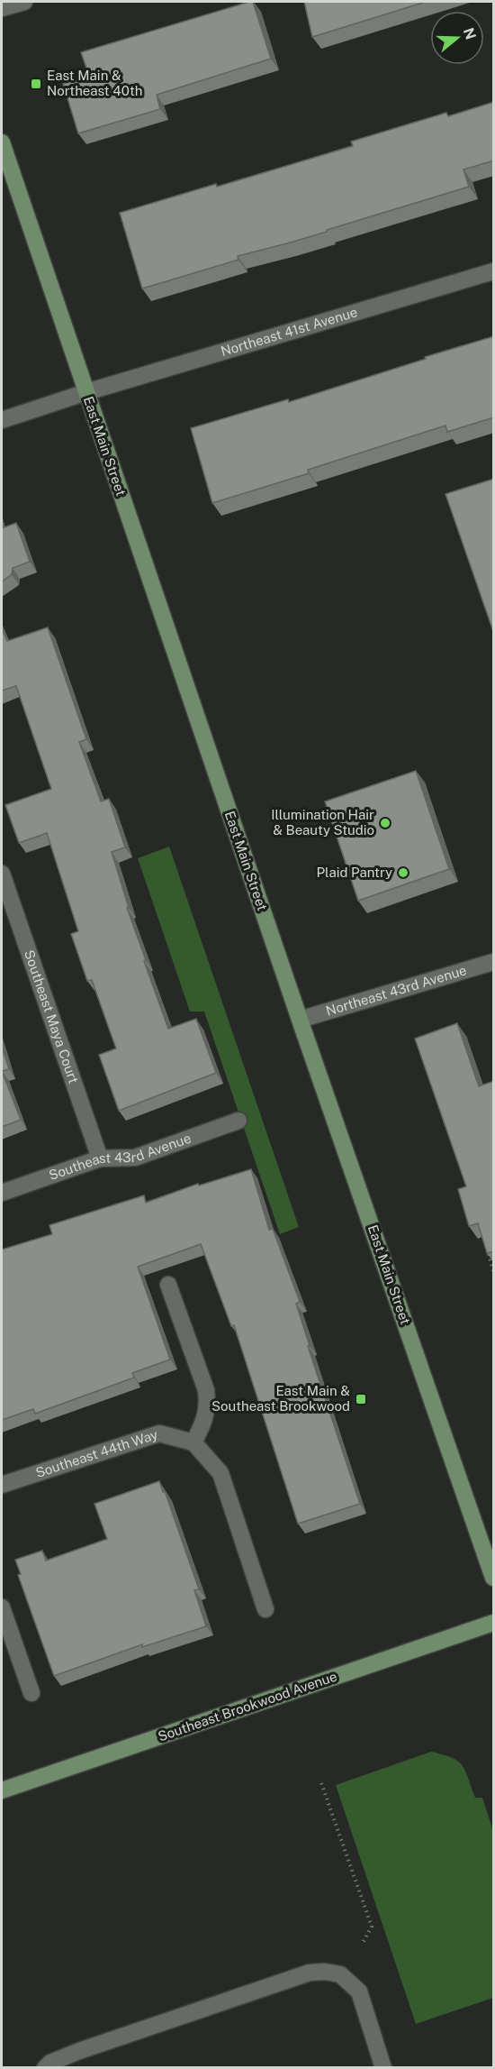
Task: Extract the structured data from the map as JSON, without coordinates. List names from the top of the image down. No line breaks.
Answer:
{"streets":{"main road":["East Main Street","Southeast Brookwood Avenue"],"street":["Northeast 41st Avenue","Northeast 43rd Avenue","Southeast Maya Court","Southeast 43rd Avenue","Southeast 44th Way"]},"crossings":[["Northeast 41st Avenue","East Main Street"],["East Main Street","Northeast 43rd Avenue"],["Southeast Maya Court","Southeast 43rd Avenue"]],"places":{"transit":["East Main & Northeast 40th","East Main & Southeast Brookwood"],"other":["Illumination Hair & Beauty Studio","Plaid Pantry"]},"north":"right"}
